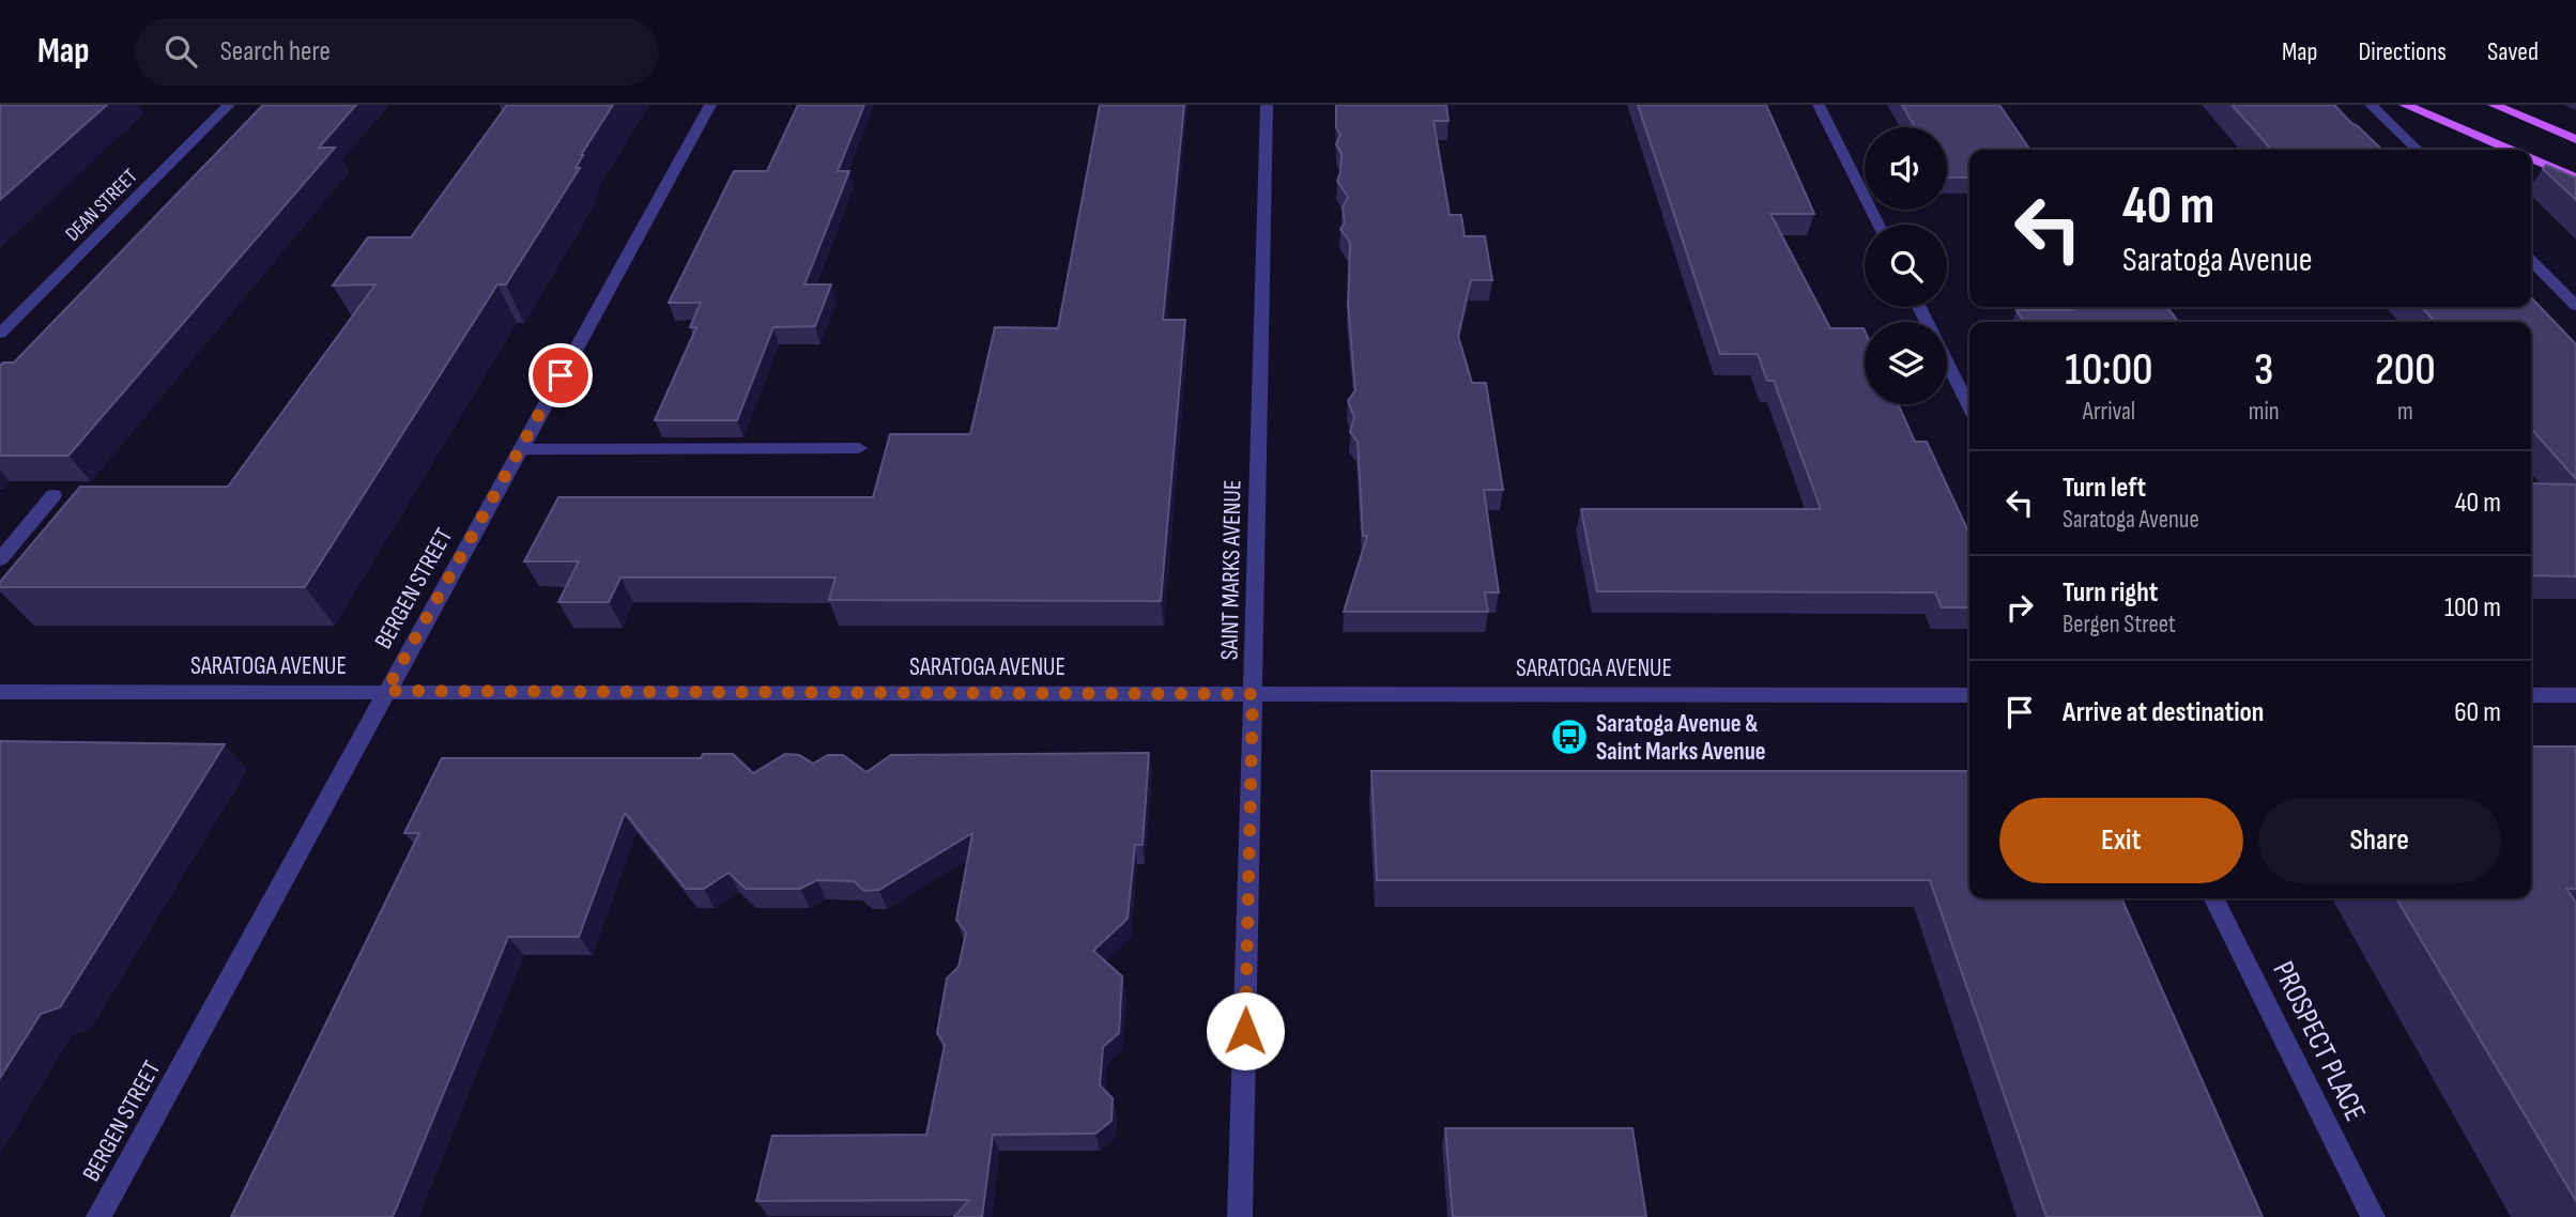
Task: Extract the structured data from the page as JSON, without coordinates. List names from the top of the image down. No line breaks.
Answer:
{"streets":{"street":["DEAN STREET","SAINT MARKS AVENUE","BERGEN STREET","SARATOGA AVENUE","PROSPECT PLACE"]},"crossings":[["SAINT MARKS AVENUE","SARATOGA AVENUE"],["BERGEN STREET","SARATOGA AVENUE"]],"places":{"bus stop":["Saratoga Avenue & Saint Marks Avenue"]},"page":{"header":"Map","search":"Search here","nav":["Map","Directions","Saved"],"turn":["40 m","Saratoga Avenue"],"eta":["10:00","Arrival","3","min","200","m"],"list":[{"name":"Turn left","note":"Saratoga Avenue","value":"40 m"},{"name":"Turn right","note":"Bergen Street","value":"100 m"},{"name":"Arrive at destination","value":"60 m"}],"buttons":["Exit","Share"]}}
